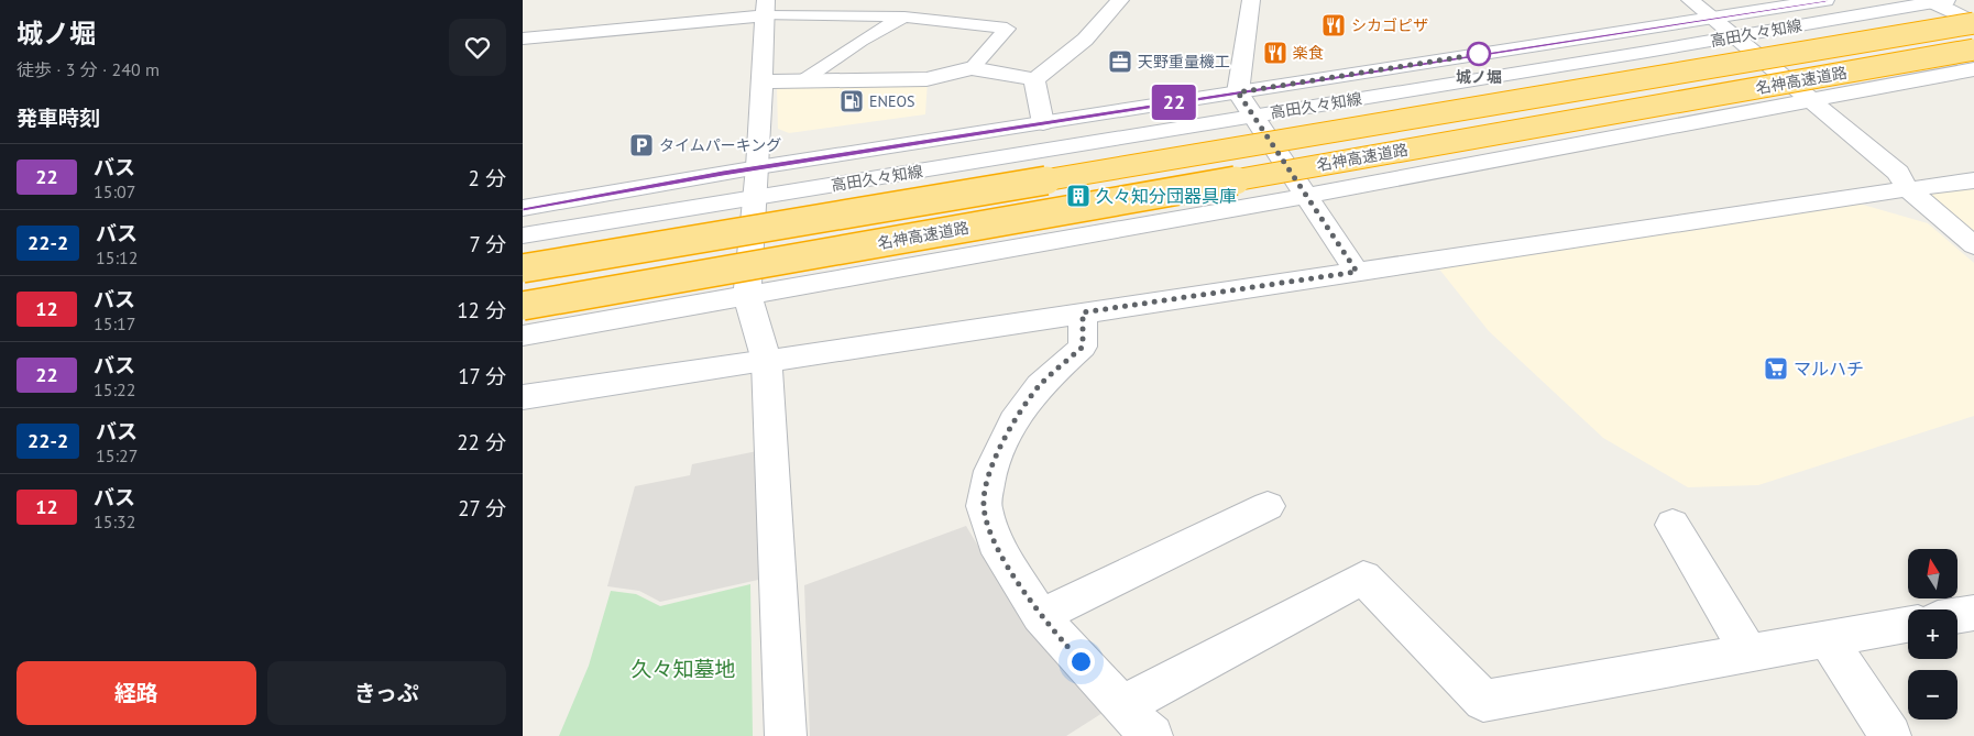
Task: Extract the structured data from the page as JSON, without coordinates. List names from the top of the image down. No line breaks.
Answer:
{"streets":{"highway":["名神高速道路"],"street":["高田久々知線"]},"parks":["久々知墓地"],"places":{"restaurant":["シカゴピザ","楽食"],"other":["城ノ堀"],"office":["天野重量機工"],"fuel station":["ENEOS"],"parking":["タイムパーキング"],"building":["久々知分団器具庫"],"supermarket":["マルハチ"]},"lines":["bus line 22"],"north":"top","page":{"heading":[["城ノ堀","徒歩 · 3 分 · 240 m"],"発車時刻"],"on_map":"22","list":[{"mark":"22","name":"バス","note":"15:07","value":"2 分"},{"mark":"22-2","name":"バス","note":"15:12","value":"7 分"},{"mark":"12","name":"バス","note":"15:17","value":"12 分"},{"mark":"22","name":"バス","note":"15:22","value":"17 分"},{"mark":"22-2","name":"バス","note":"15:27","value":"22 分"},{"mark":"12","name":"バス","note":"15:32","value":"27 分"}],"map_buttons":["+","−"],"buttons":["経路","きっぷ"]}}
